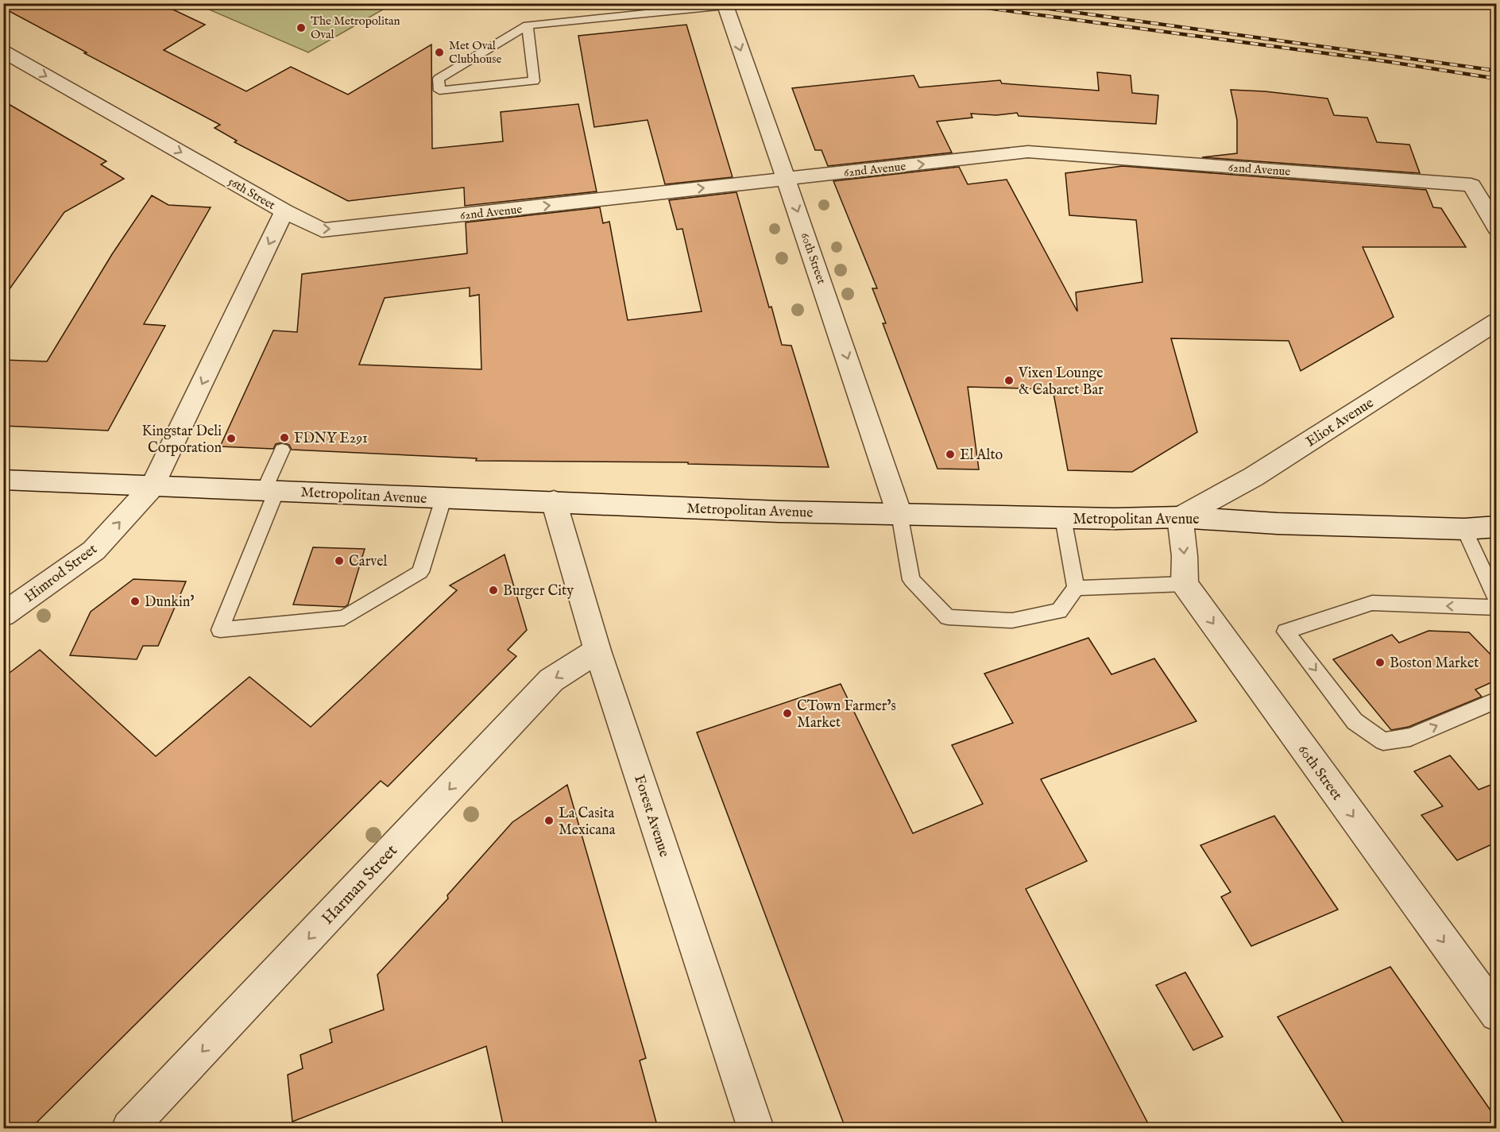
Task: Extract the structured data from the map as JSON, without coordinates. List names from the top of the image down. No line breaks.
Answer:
{"streets":{"street":["62nd Avenue","56th Street","60th Street","Eliot Avenue","Metropolitan Avenue","Himrod Street","Forest Avenue","Harman Street"]},"crossings":[["62nd Avenue","56th Street"],["62nd Avenue","60th Street"],["56th Street","Metropolitan Avenue"],["56th Street","Himrod Street"],["60th Street","Metropolitan Avenue"],["Eliot Avenue","Metropolitan Avenue"],["Metropolitan Avenue","Himrod Street"],["Metropolitan Avenue","Forest Avenue"],["Forest Avenue","Harman Street"]],"one_way":["62nd Avenue","60th Street","Himrod Street","Harman Street"],"places":["The Metropolitan Oval","Met Oval Clubhouse","Vixen Lounge & Cabaret Bar","FDNY E291","Kingstar Deli Corporation","El Alto","Carvel","Burger City","Dunkin'","Boston Market","CTown Farmer’s Market","La Casita Mexicana"]}
